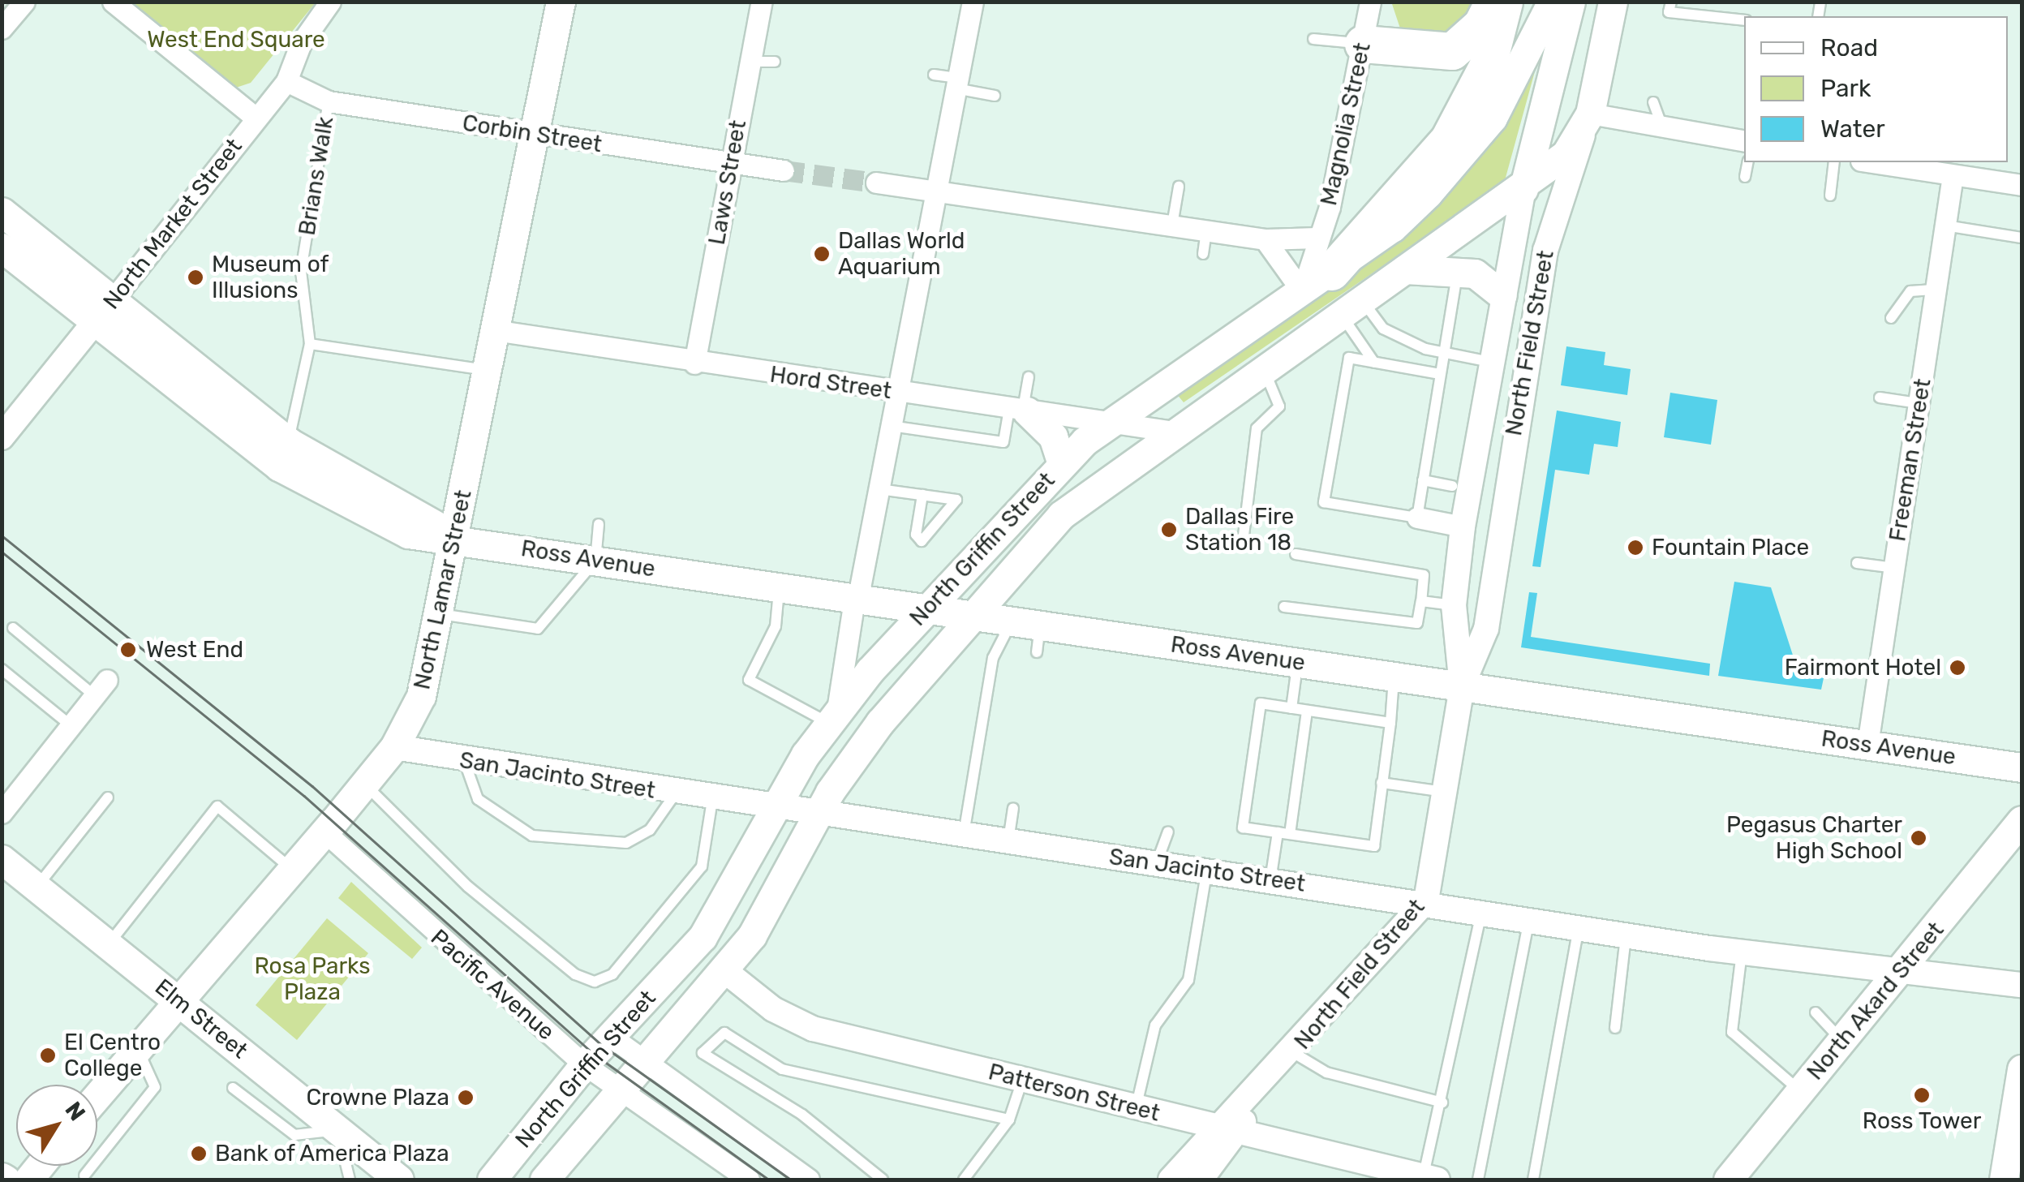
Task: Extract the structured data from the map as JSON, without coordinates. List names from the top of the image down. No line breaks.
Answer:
{"streets":{"main road":["North Field Street","North Griffin Street","Ross Avenue","North Lamar Street","North Akard Street","Elm Street"],"street":["Magnolia Street","Corbin Street","Laws Street","North Market Street","Hord Street","Freeman Street","San Jacinto Street","Pacific Avenue","Patterson Street"],"lane":["Brians Walk"]},"crossings":[["Magnolia Street","North Griffin Street"],["Corbin Street","Brians Walk"],["Corbin Street","Laws Street"],["Corbin Street","North Market Street"],["Corbin Street","North Lamar Street"],["Brians Walk","Ross Avenue"],["Laws Street","Hord Street"],["North Market Street","Ross Avenue"],["North Field Street","North Griffin Street"],["North Field Street","Ross Avenue"],["North Field Street","San Jacinto Street"],["North Field Street","Patterson Street"],["Hord Street","North Griffin Street"],["Hord Street","North Lamar Street"],["Freeman Street","Ross Avenue"],["North Griffin Street","Ross Avenue"],["North Griffin Street","San Jacinto Street"],["North Griffin Street","Pacific Avenue"],["North Griffin Street","Patterson Street"],["Ross Avenue","North Lamar Street"],["North Lamar Street","San Jacinto Street"],["North Lamar Street","Pacific Avenue"],["North Lamar Street","Elm Street"],["San Jacinto Street","North Akard Street"]],"parks":["West End Square","Rosa Parks Plaza"],"places":["Dallas World Aquarium","Museum of Illusions","Dallas Fire Station 18","Fountain Place","West End","Fairmont Hotel","Pegasus Charter High School","El Centro College","Ross Tower","Crowne Plaza","Bank of America Plaza"],"legend":["Road","Park","Water"],"north":"top right"}
